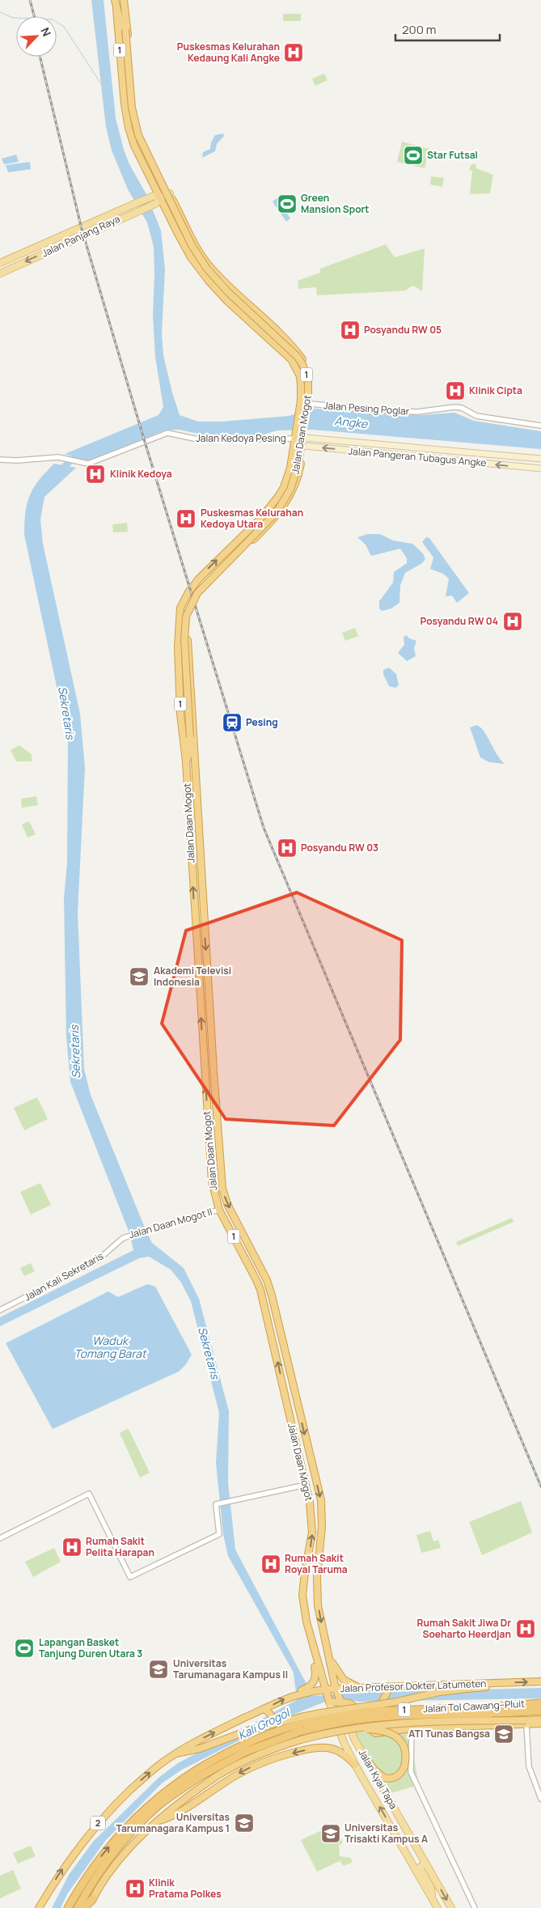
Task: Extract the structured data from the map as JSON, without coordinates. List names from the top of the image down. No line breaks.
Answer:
{"streets":{"highway":["1","Jalan Daan Mogot","Jalan Profesor Dokter Latumeten","Jalan Tol Cawang–Pluit","Jalan Kyai Tapa","2"],"main road":["Jalan Panjang Raya","Jalan Pangeran Tubagus Angke"],"street":["Jalan Pesing Poglar","Jalan Kedoya Pesing","Jalan Daan Mogot II","Jalan Kali Sekretaris"]},"crossings":[["1","Jalan Daan Mogot"],["1","Jalan Profesor Dokter Latumeten"],["1","Jalan Kyai Tapa"],["Jalan Panjang Raya","Jalan Daan Mogot"],["Jalan Pesing Poglar","Jalan Daan Mogot"],["Jalan Daan Mogot","Jalan Kedoya Pesing"],["Jalan Daan Mogot","Jalan Pangeran Tubagus Angke"],["Jalan Daan Mogot","Jalan Daan Mogot II"],["Jalan Daan Mogot","Jalan Profesor Dokter Latumeten"],["Jalan Daan Mogot","Jalan Kyai Tapa"],["Jalan Kedoya Pesing","Jalan Pangeran Tubagus Angke"],["Jalan Daan Mogot II","Jalan Kali Sekretaris"],["Jalan Profesor Dokter Latumeten","Jalan Kyai Tapa"],["Jalan Profesor Dokter Latumeten","2"]],"water":["Angke","Sekretaris","Waduk Tomang Barat","Kali Grogol"],"places":{"hospital":["Puskesmas Kelurahan Kedaung Kali Angke","Posyandu RW 05","Klinik Cipta","Klinik Kedoya","Puskesmas Kelurahan Kedoya Utara","Posyandu RW 04","Posyandu RW 03","Rumah Sakit Pelita Harapan","Rumah Sakit Royal Taruma","Rumah Sakit Jiwa Dr Soeharto Heerdjan","Klinik Pratama Polkes"],"sports":["Star Futsal","Green Mansion Sport","Lapangan Basket Tanjung Duren Utara 3"],"station":["Pesing"],"school or university":["Akademi Televisi Indonesia","Universitas Tarumanagara Kampus II","ATI Tunas Bangsa","Universitas Tarumanagara Kampus 1","Universitas Trisakti Kampus A"]},"scale_bar":"200 m","north":"top right"}
